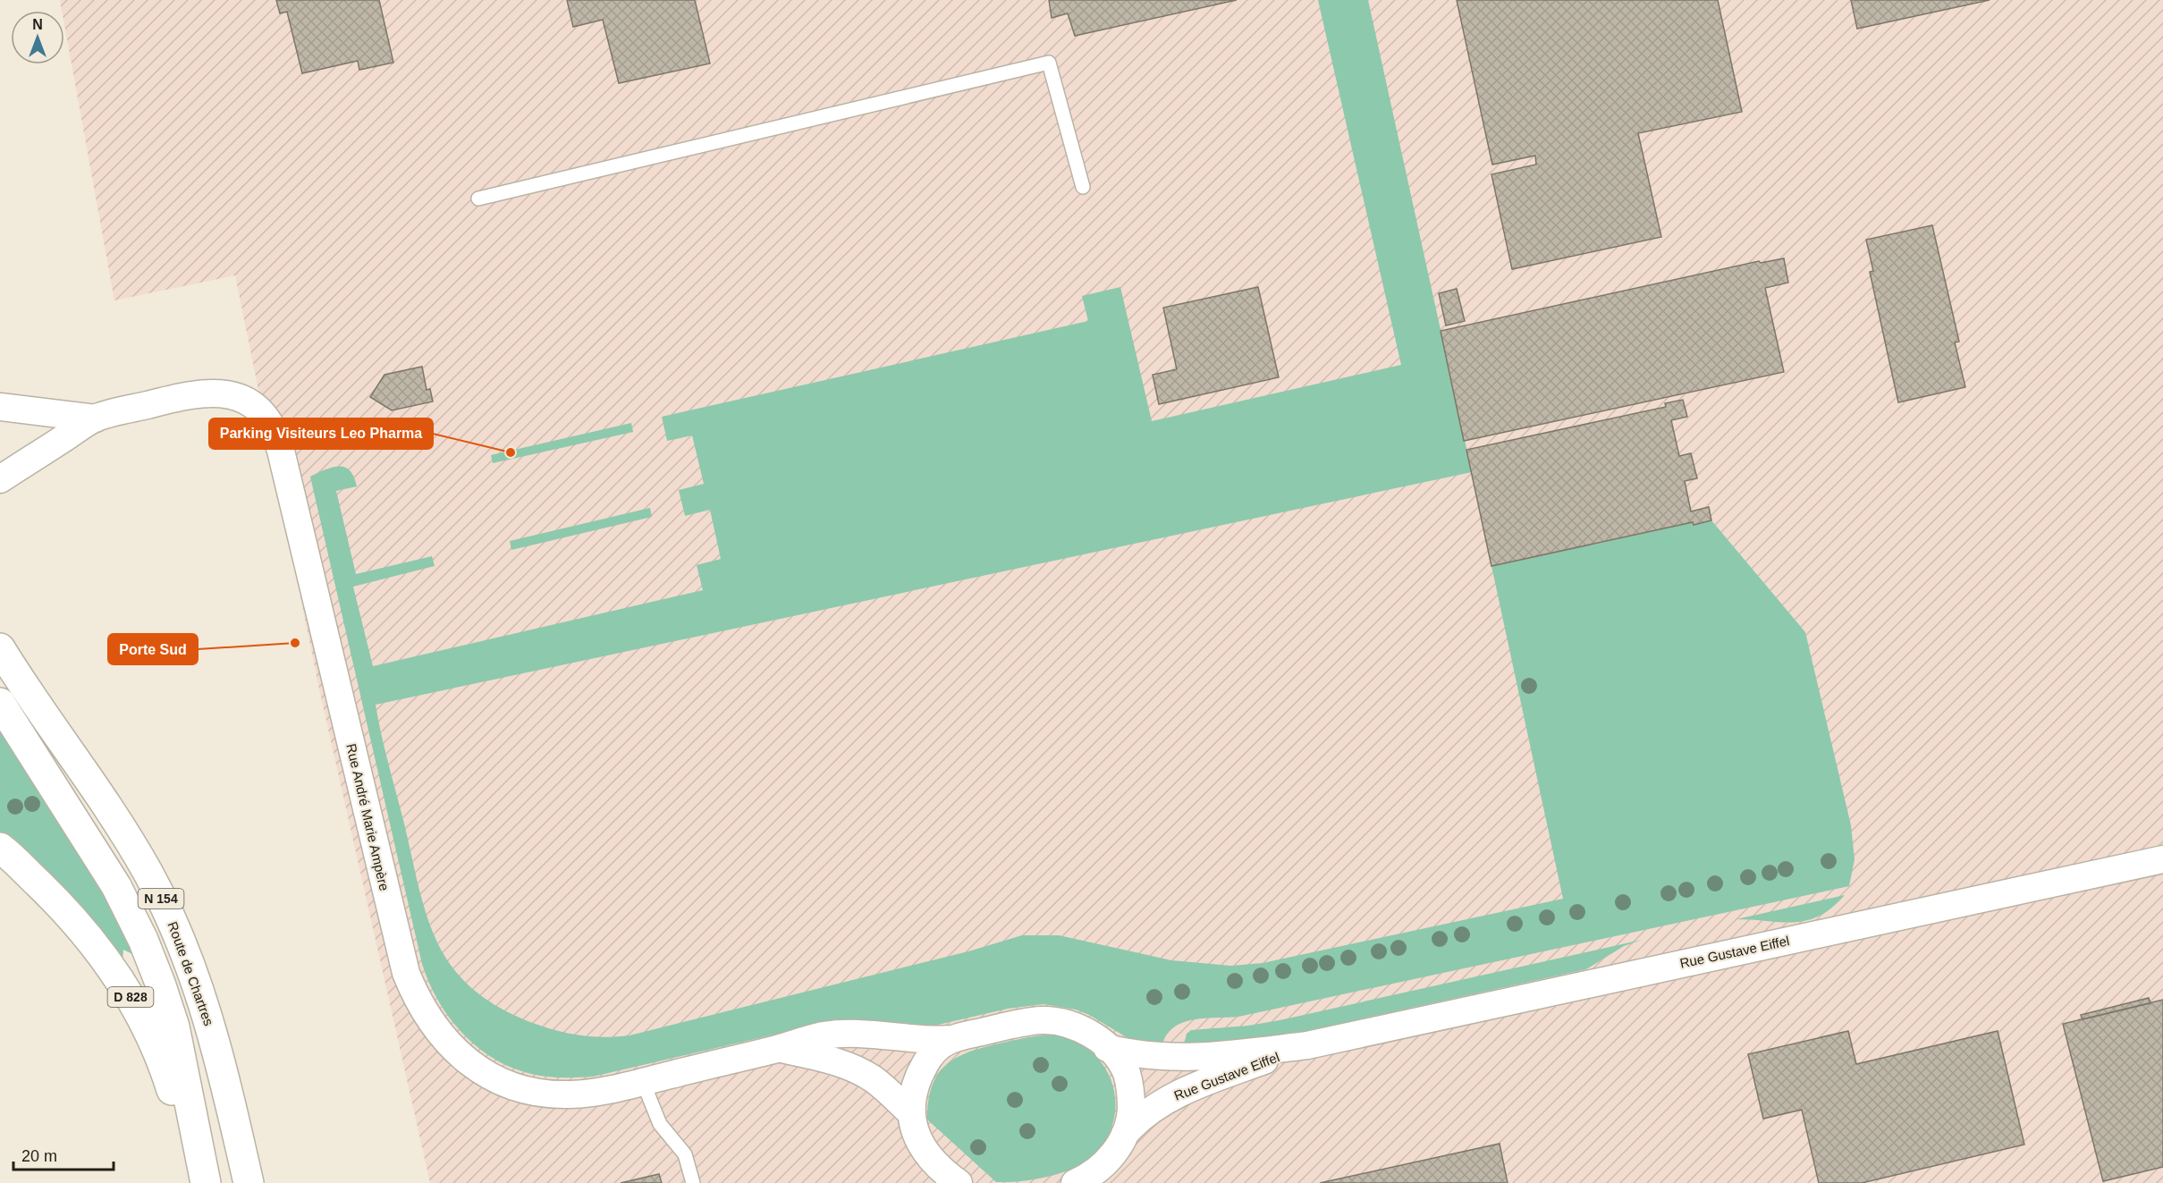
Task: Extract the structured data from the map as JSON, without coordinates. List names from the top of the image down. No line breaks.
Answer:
{"streets":{"main road":["N 154","Route de Chartres","D 828"],"street":["Rue André Marie Ampère","Rue Gustave Eiffel"]},"places":["Parking Visiteurs Leo Pharma","Porte Sud"],"scale_bar":"20 m","north":"top"}
